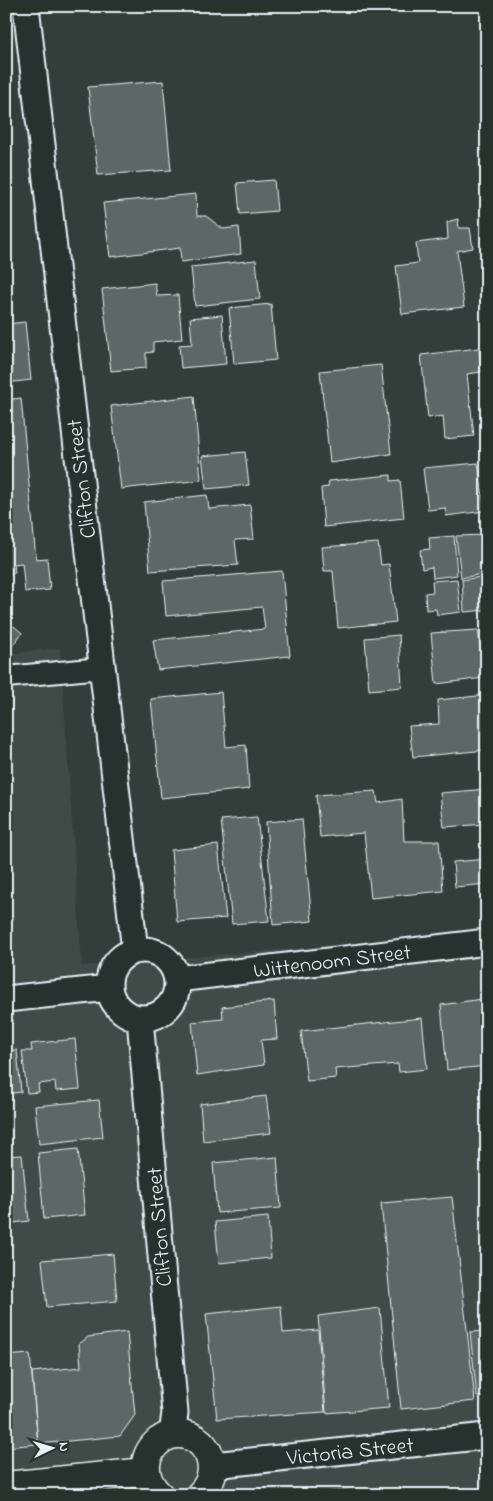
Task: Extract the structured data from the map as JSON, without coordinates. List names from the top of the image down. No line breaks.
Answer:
{"streets":{"street":["Clifton Street","Wittenoom Street","Victoria Street"]},"crossings":[["Clifton Street","Wittenoom Street"]],"north":"right"}
